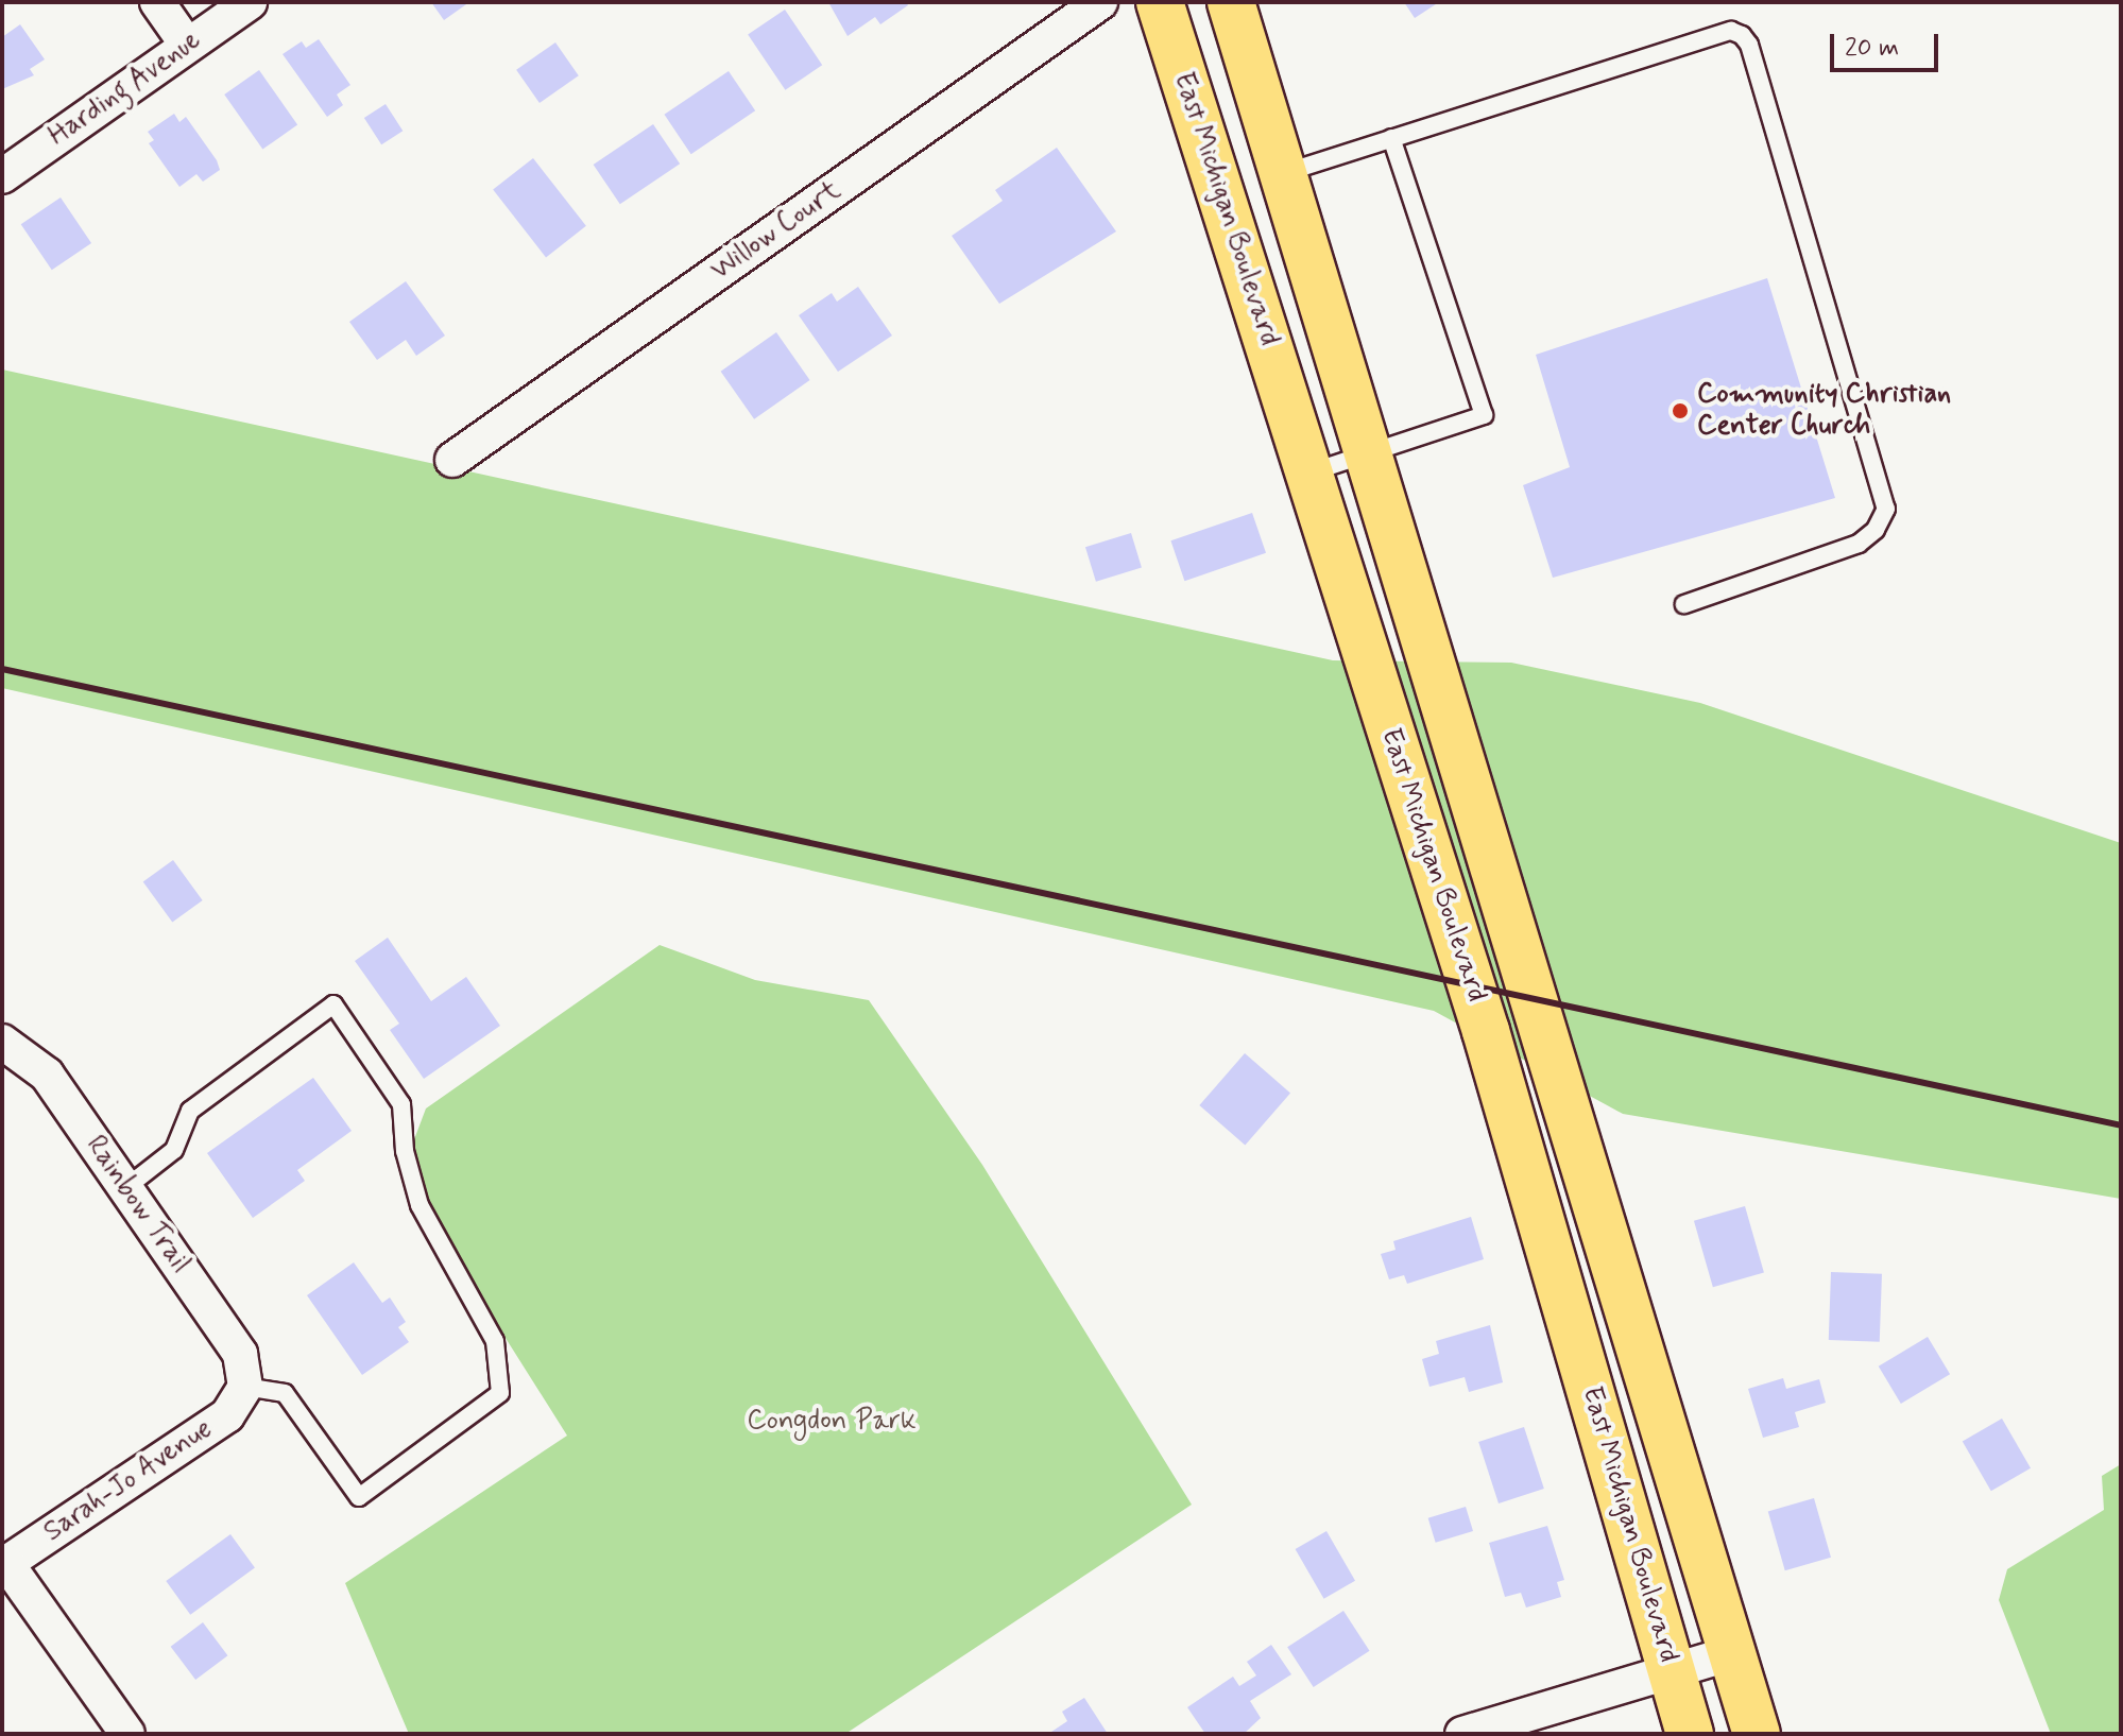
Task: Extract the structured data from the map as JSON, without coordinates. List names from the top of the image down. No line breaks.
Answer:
{"streets":{"main road":["East Michigan Boulevard"],"street":["Harding Avenue","Willow Court","Rainbow Trail","Sarah-Jo Avenue"]},"crossings":[["Rainbow Trail","Sarah-Jo Avenue"]],"parks":["Congdon Park"],"places":["Community Christian Center Church"],"scale_bar":"20 m"}
